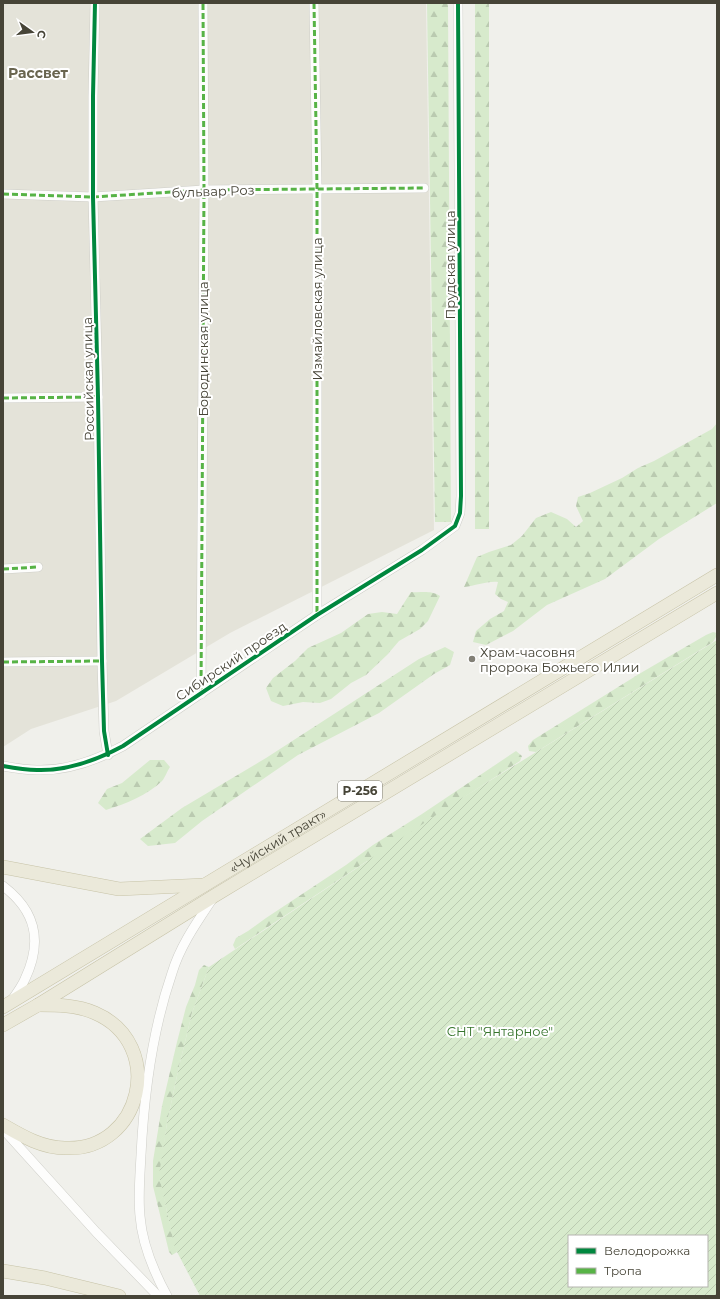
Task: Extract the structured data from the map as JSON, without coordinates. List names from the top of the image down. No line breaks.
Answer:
{"streets":{"highway":["Р-256","«Чуйский тракт»"],"street":["бульвар Роз","Прудская улица","Измайловская улица","Бородинская улица","Российская улица","Сибирский проезд"]},"crossings":[["бульвар Роз","Измайловская улица"],["бульвар Роз","Бородинская улица"],["бульвар Роз","Российская улица"],["Прудская улица","Сибирский проезд"],["Измайловская улица","Сибирский проезд"],["Бородинская улица","Сибирский проезд"],["Российская улица","Сибирский проезд"]],"districts":["Рассвет"],"parks":["СНТ \"Янтарное\""],"places":["Храм-часовня пророка Божьего Илии"],"legend":["Велодорожка","Тропа"],"north":"right"}
